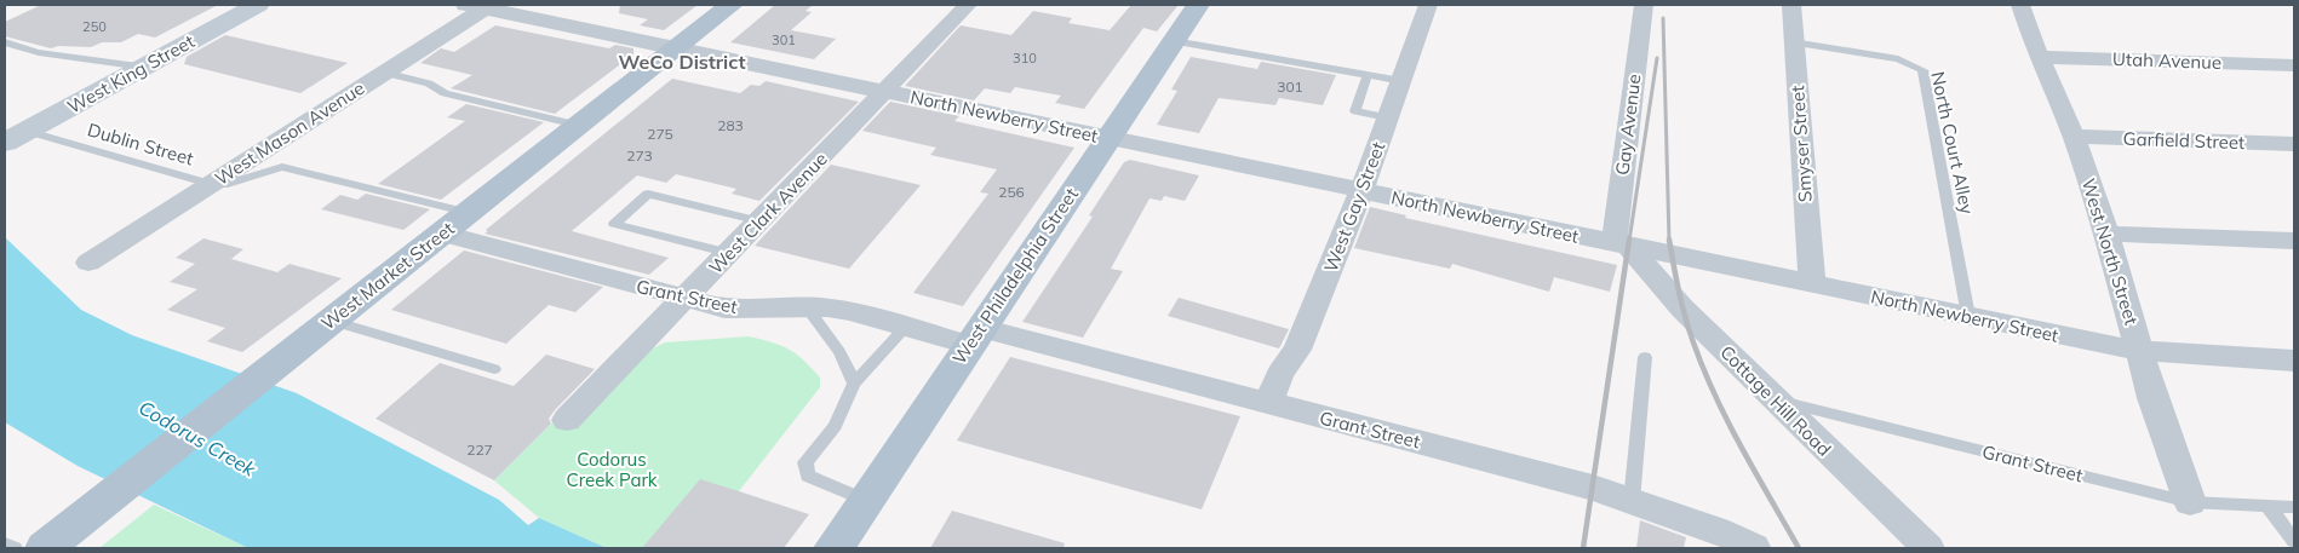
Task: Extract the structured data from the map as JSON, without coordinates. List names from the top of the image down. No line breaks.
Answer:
{"streets":{"main road":["West Market Street","West Philadelphia Street"],"street":["Utah Avenue","West King Street","North Newberry Street","Gay Avenue","West Mason Avenue","Garfield Street","Smyser Street","West Gay Street","West Clark Avenue","West North Street","Grant Street","Cottage Hill Road"],"lane":["North Court Alley","Dublin Street"]},"crossings":[["Utah Avenue","West North Street"],["West King Street","Dublin Street"],["North Newberry Street","Gay Avenue"],["North Newberry Street","West Mason Avenue"],["North Newberry Street","North Court Alley"],["North Newberry Street","Smyser Street"],["North Newberry Street","West Gay Street"],["North Newberry Street","West Clark Avenue"],["North Newberry Street","West North Street"],["North Newberry Street","West Market Street"],["North Newberry Street","West Philadelphia Street"],["North Newberry Street","Cottage Hill Road"],["Gay Avenue","Cottage Hill Road"],["West Mason Avenue","Dublin Street"],["Garfield Street","West North Street"],["North Court Alley","Smyser Street"],["West Gay Street","Grant Street"],["West Clark Avenue","Grant Street"],["West North Street","Grant Street"],["West Market Street","Grant Street"],["West Philadelphia Street","Grant Street"],["Grant Street","Cottage Hill Road"]],"districts":["WeCo District"],"water":["Codorus Creek"],"parks":["Codorus Creek Park"],"house_numbers":["250","301","310","301","283","275","273","256","227"]}
